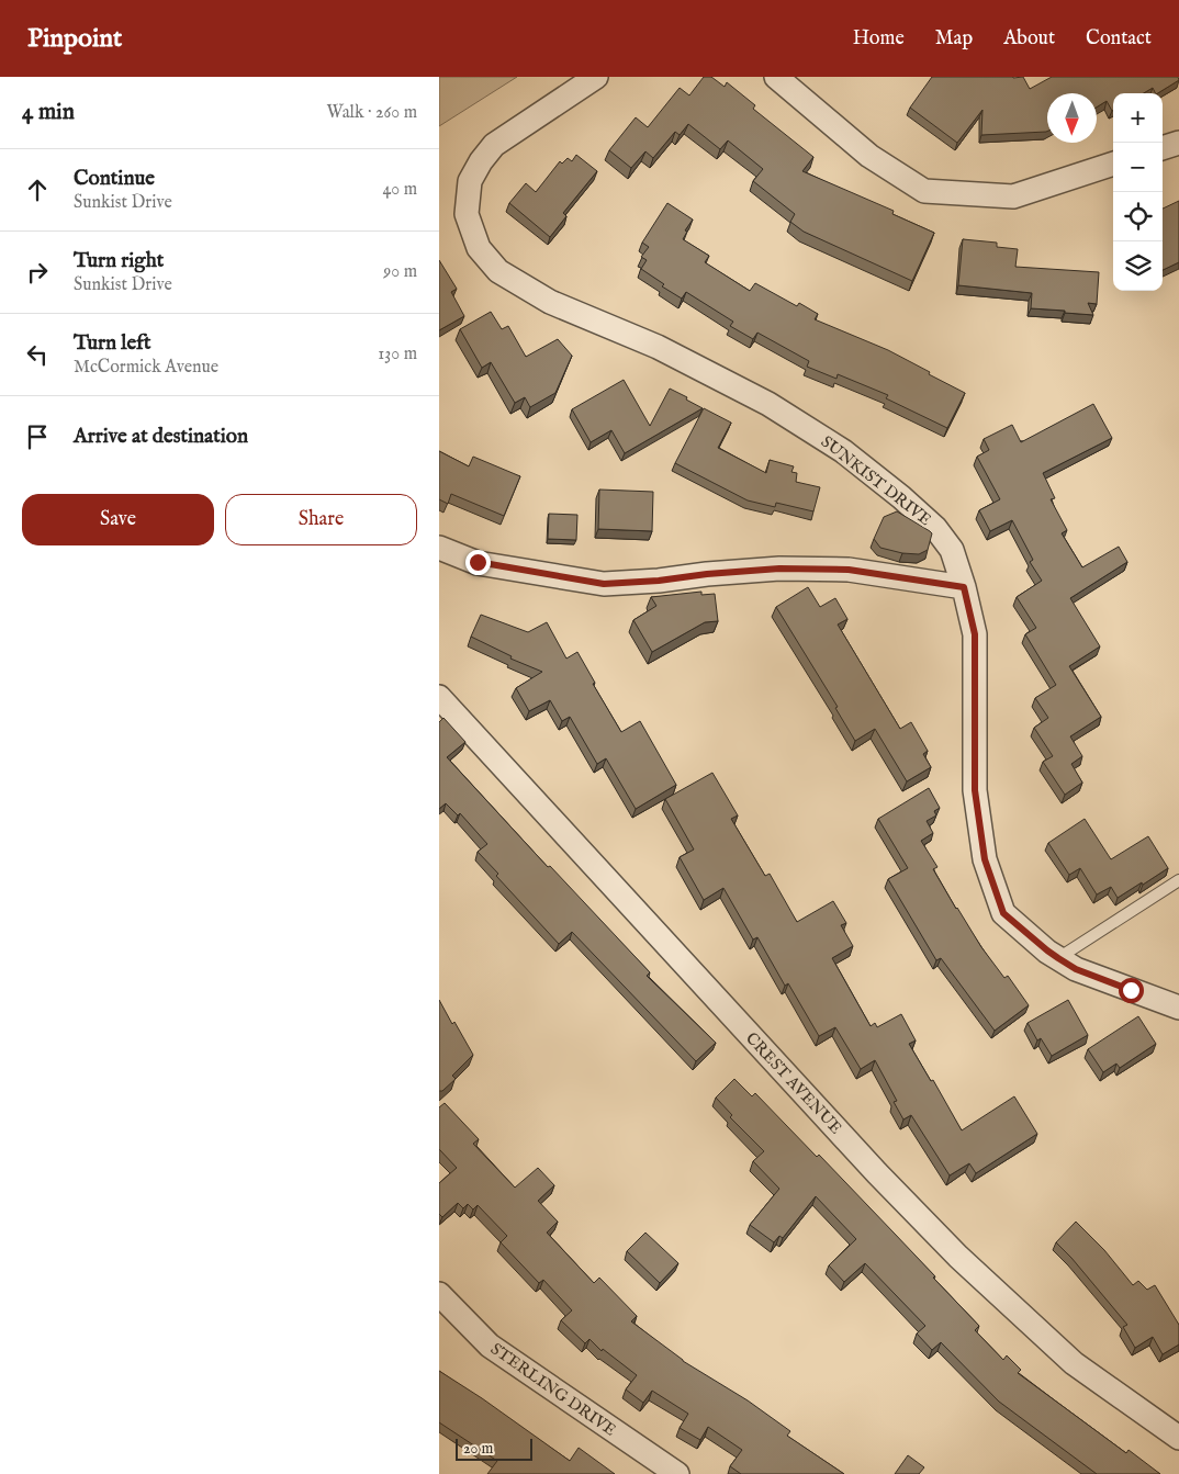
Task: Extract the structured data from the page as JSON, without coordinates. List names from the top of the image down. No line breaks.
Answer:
{"streets":{"street":["SUNKIST DRIVE","CREST AVENUE","STERLING DRIVE"]},"scale_bar":"20 m","north":"bottom","page":{"header":"Pinpoint","nav":["Home","Map","About","Contact"],"heading":["4 min","Walk · 260 m"],"map_buttons":["+","−"],"list":[["Continue","Sunkist Drive","40 m"],["Turn right","Sunkist Drive","90 m"],["Turn left","McCormick Avenue","130 m"],"Arrive at destination"],"buttons":["Save","Share"],"scale":"20 m"}}
